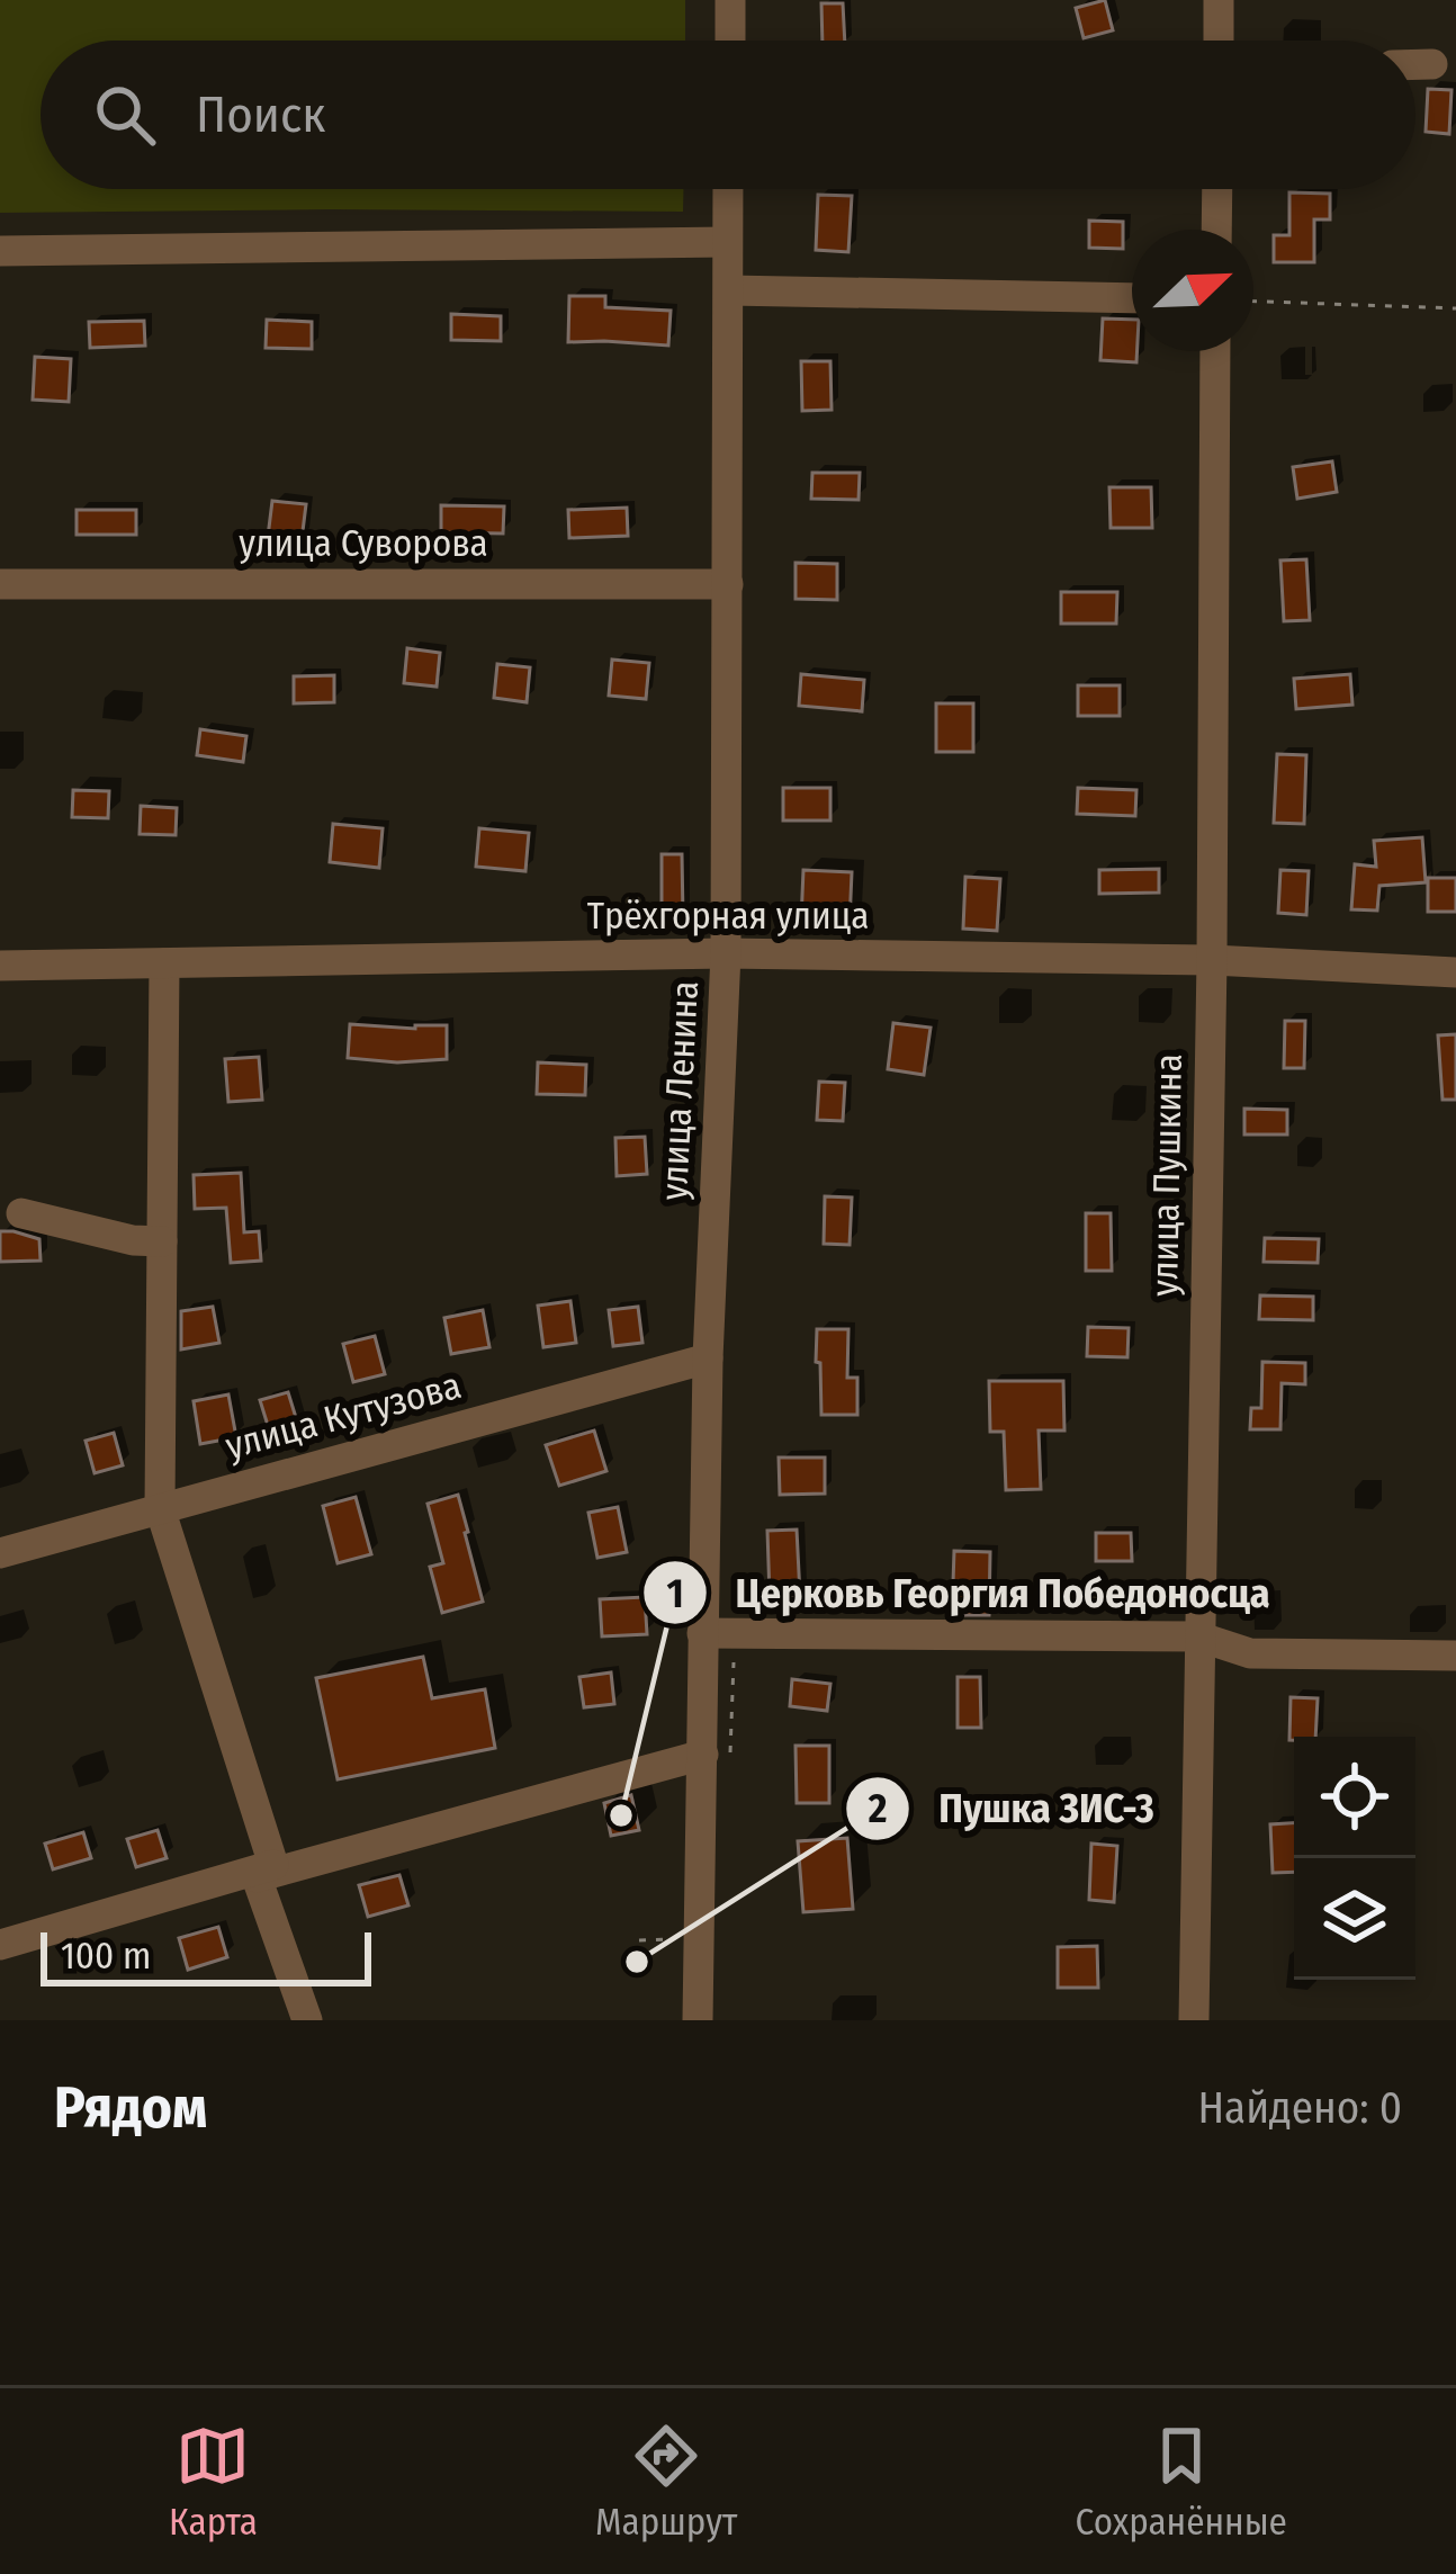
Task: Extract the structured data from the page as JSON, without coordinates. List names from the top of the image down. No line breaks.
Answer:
{"streets":{"street":["улица Суворова","Трёхгорная улица","улица Ленина","улица Пушкина","улица Кутузова"]},"crossings":[["улица Суворова","улица Ленина"],["Трёхгорная улица","улица Ленина"],["Трёхгорная улица","улица Пушкина"],["улица Ленина","улица Кутузова"]],"places":["Церковь Георгия Победоносца","Пушка ЗИС-3"],"scale_bar":"100 m","north":"top right","page":{"search":"Поиск","scale":"100 m","heading":["Рядом","Найдено: 0"],"nav":["Карта","Маршрут","Сохранённые"]}}
